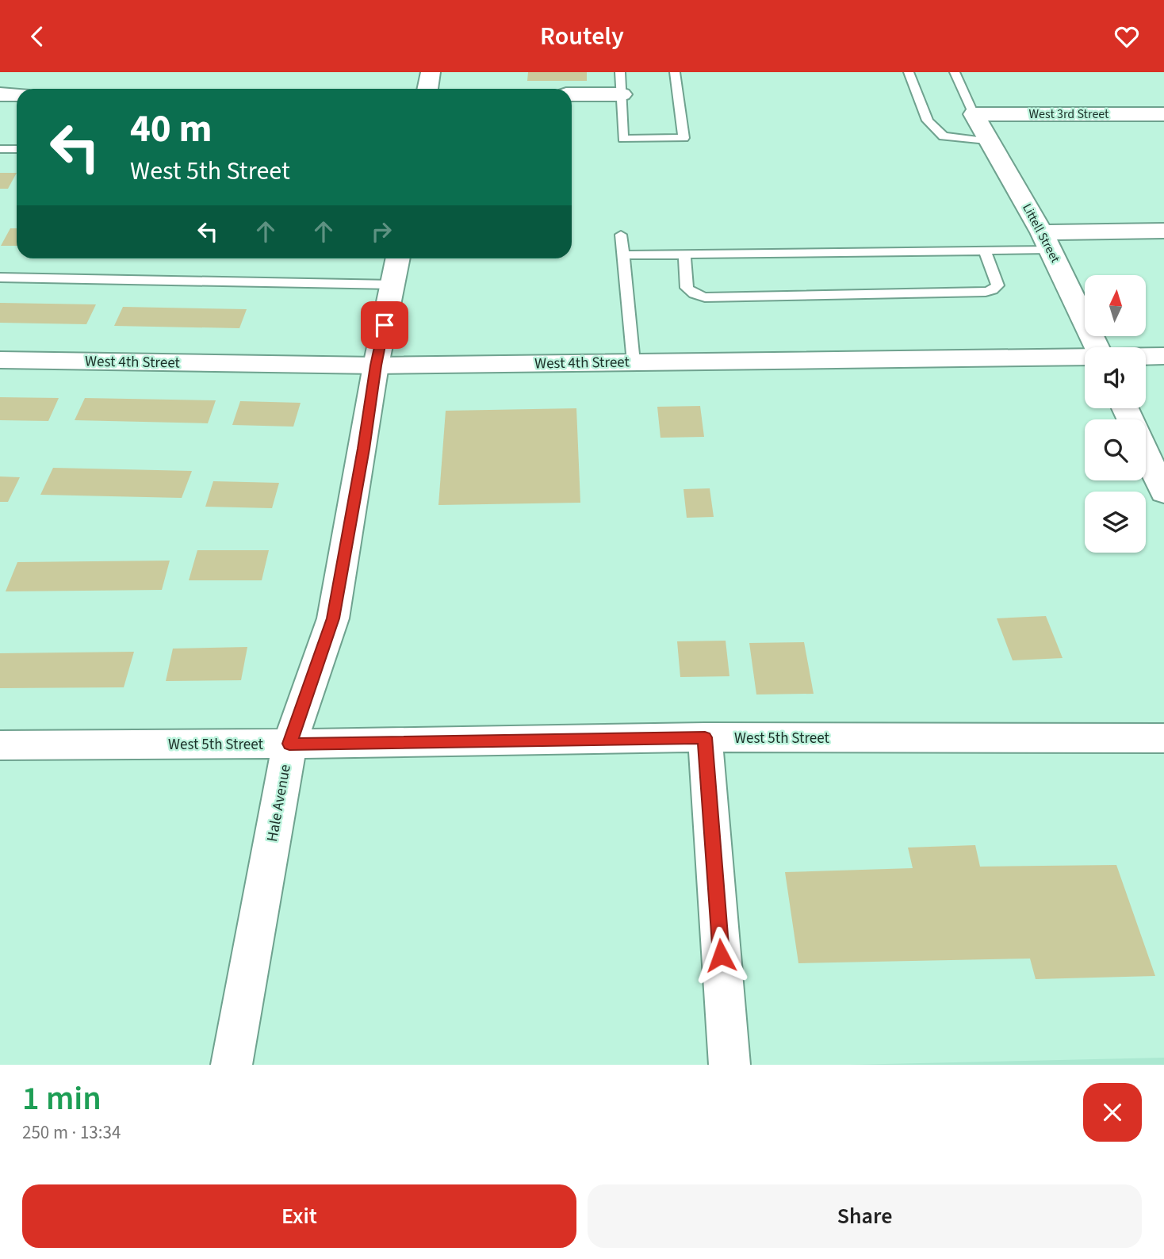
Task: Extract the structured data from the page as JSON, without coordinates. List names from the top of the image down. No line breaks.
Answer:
{"streets":{"street":["West 3rd Street","Littell Street","West 4th Street","West 5th Street","Hale Avenue"]},"crossings":[["West 3rd Street","Littell Street"],["West 4th Street","Hale Avenue"],["West 5th Street","Hale Avenue"]],"north":"top","page":{"header":"Routely","turn":["40 m","West 5th Street"],"heading":["1 min","250 m · 13:34"],"buttons":["Exit","Share"]}}
